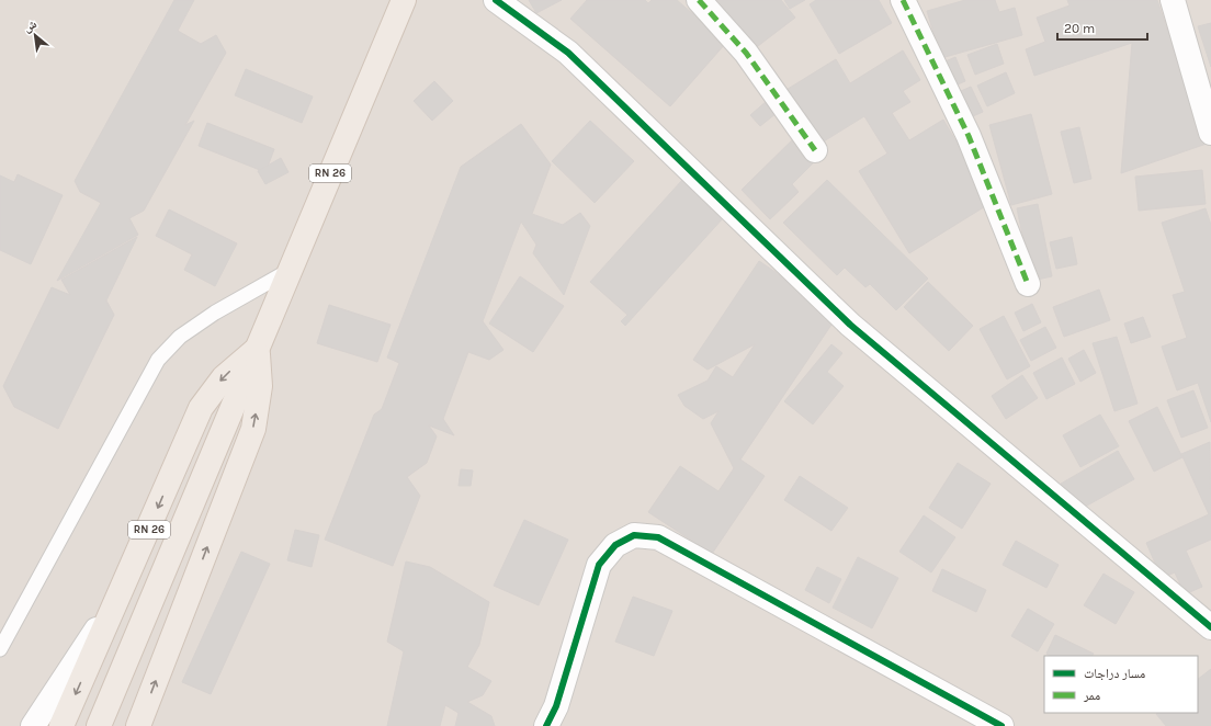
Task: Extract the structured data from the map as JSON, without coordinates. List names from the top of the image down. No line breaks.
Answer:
{"streets":{"main road":["RN 26"]},"legend":["مسار دراجات","ممر"],"scale_bar":"20 m","north":"top left"}
